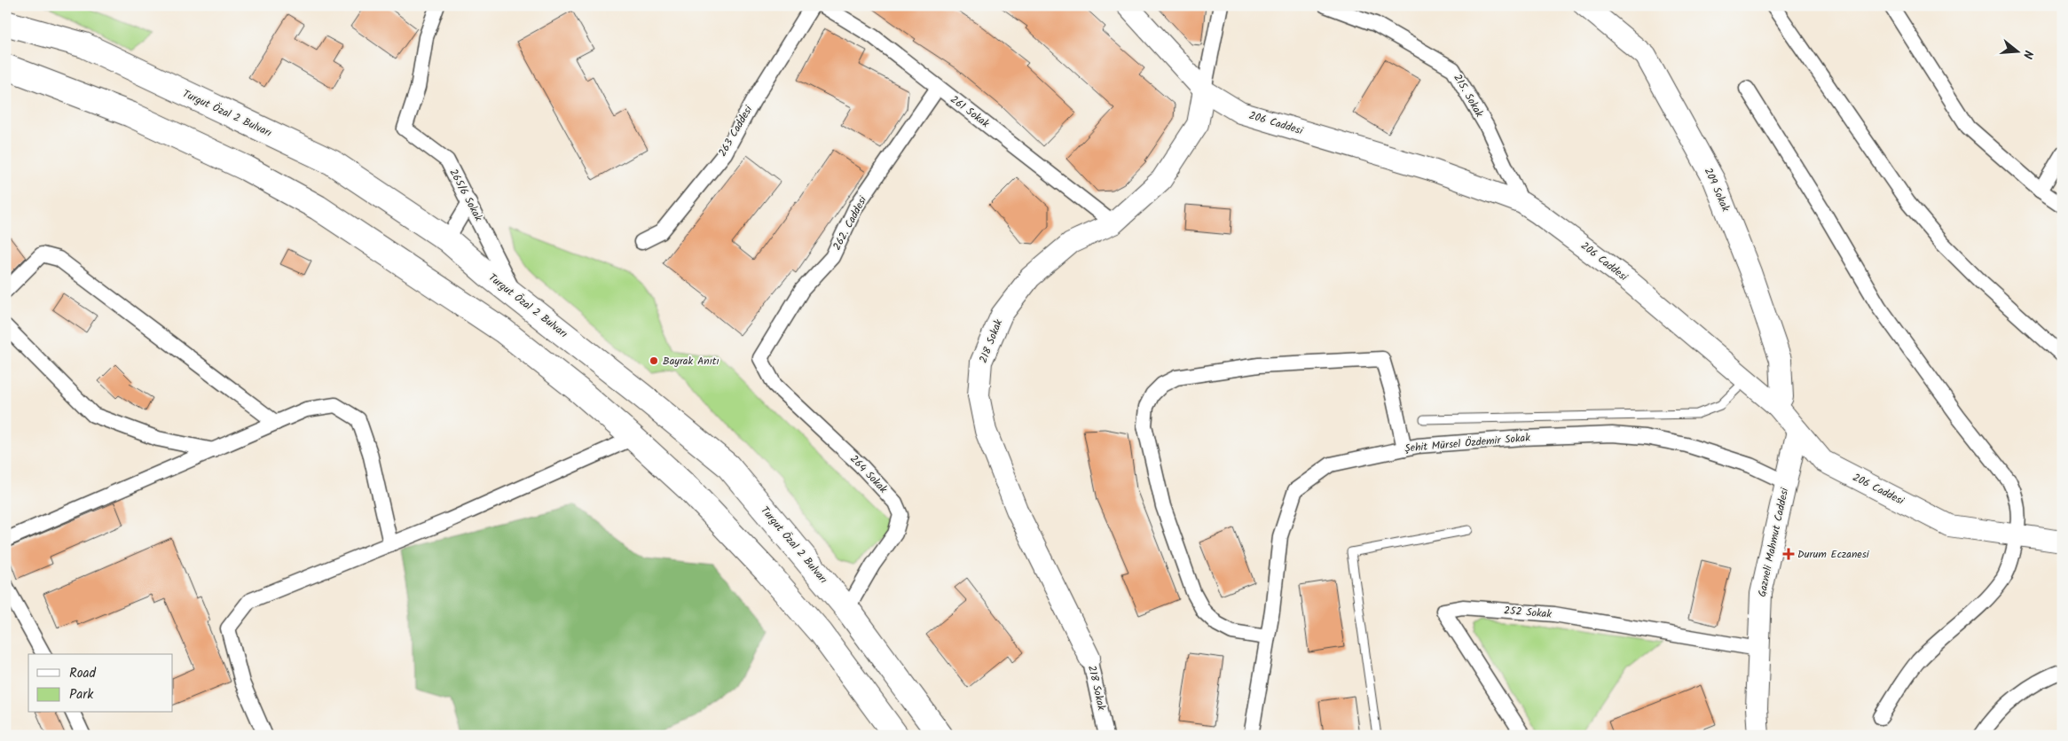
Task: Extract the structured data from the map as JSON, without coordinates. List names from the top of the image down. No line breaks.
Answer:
{"streets":{"highway":["Turgut Özal 2 Bulvarı"],"street":["215. Sokak","261 Sokak","206 Caddesi","263 Caddesi","209 Sokak","265/6 Sokak","262. Caddesi","218 Sokak","Şehit Mürsel Özdemir Sokak","264 Sokak","Gazneli Mahmut Caddesi","252 Sokak"]},"crossings":[["215. Sokak","206 Caddesi"],["261 Sokak","262. Caddesi"],["261 Sokak","218 Sokak"],["Turgut Özal 2 Bulvarı","265/6 Sokak"],["Turgut Özal 2 Bulvarı","264 Sokak"],["206 Caddesi","209 Sokak"],["206 Caddesi","218 Sokak"],["206 Caddesi","Gazneli Mahmut Caddesi"],["262. Caddesi","264 Sokak"],["Şehit Mürsel Özdemir Sokak","Gazneli Mahmut Caddesi"],["Gazneli Mahmut Caddesi","252 Sokak"]],"places":{"other":["Bayrak Anıtı"],"health":["Durum Eczanesi"]},"legend":["Road","Park"],"north":"right"}
